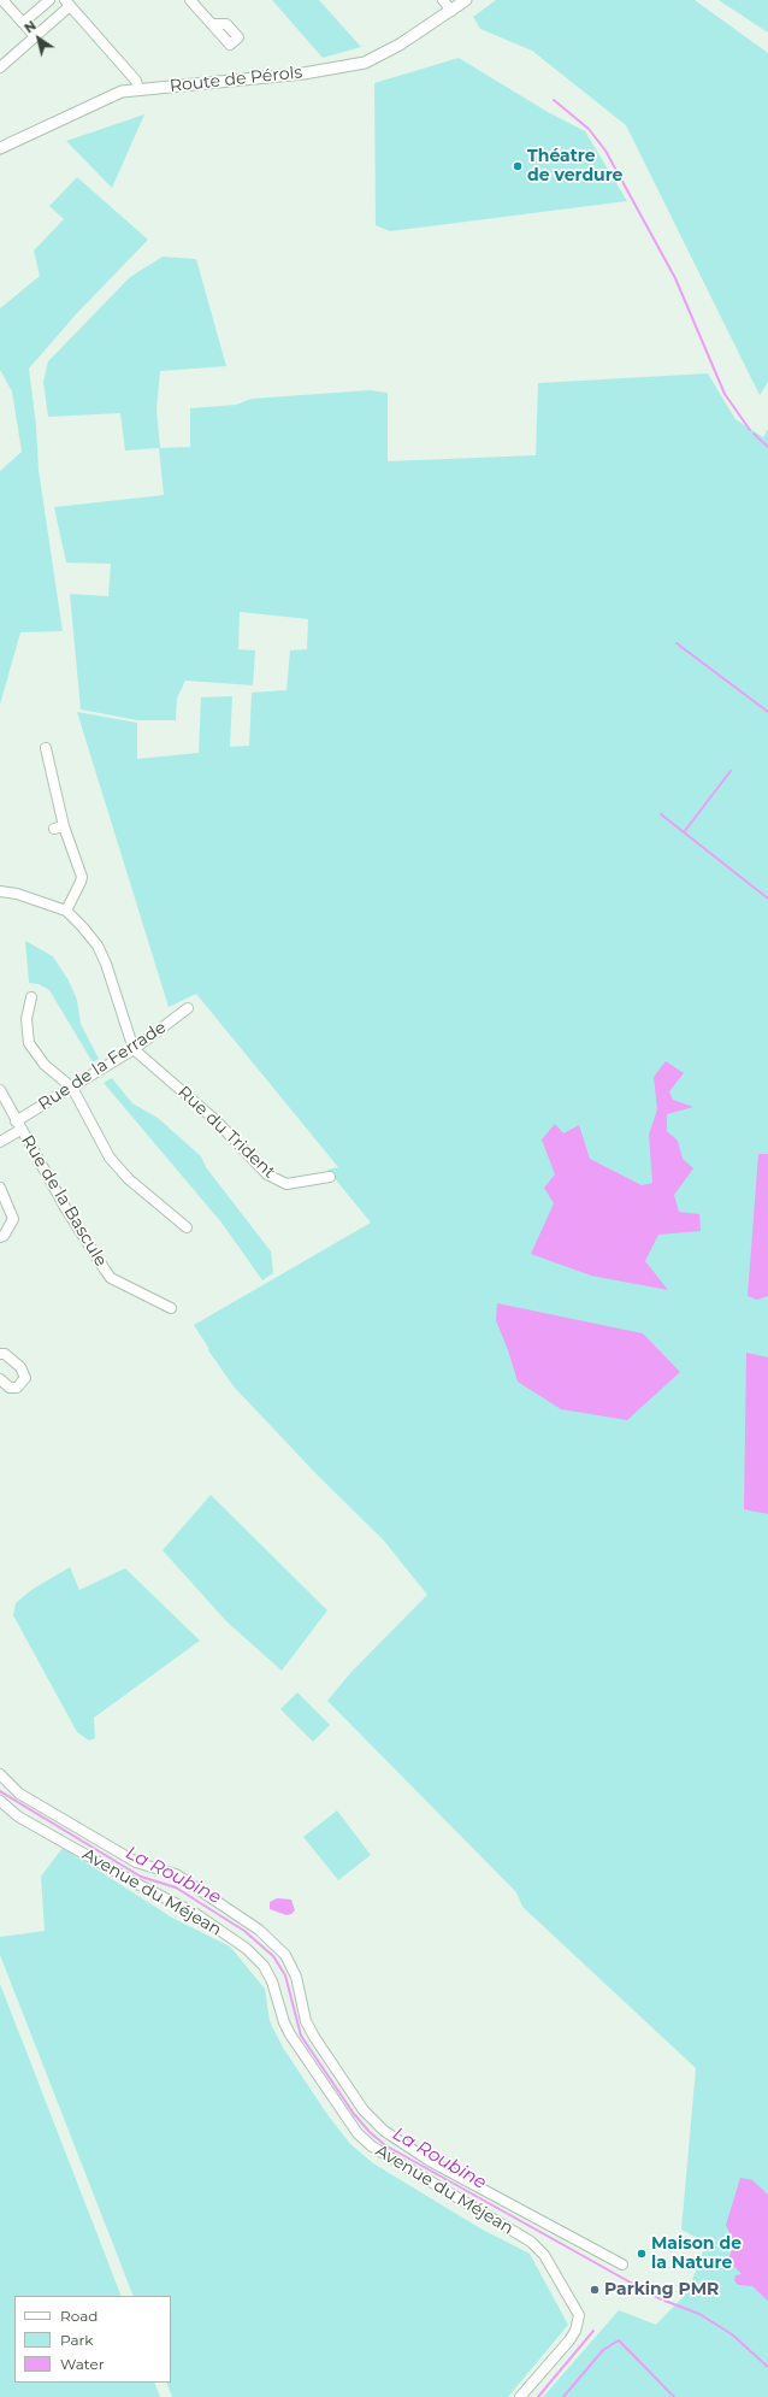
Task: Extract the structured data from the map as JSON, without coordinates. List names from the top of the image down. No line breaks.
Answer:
{"streets":{"street":["Route de Pérols","Rue de la Ferrade","Rue du Trident","Rue de la Bascule","Avenue du Méjean"]},"crossings":[["Rue de la Ferrade","Rue du Trident"],["Rue de la Ferrade","Rue de la Bascule"]],"water":["La Roubine"],"places":["Théatre de verdure","Maison de la Nature","Parking PMR"],"legend":["Road","Park","Water"],"north":"top left"}
